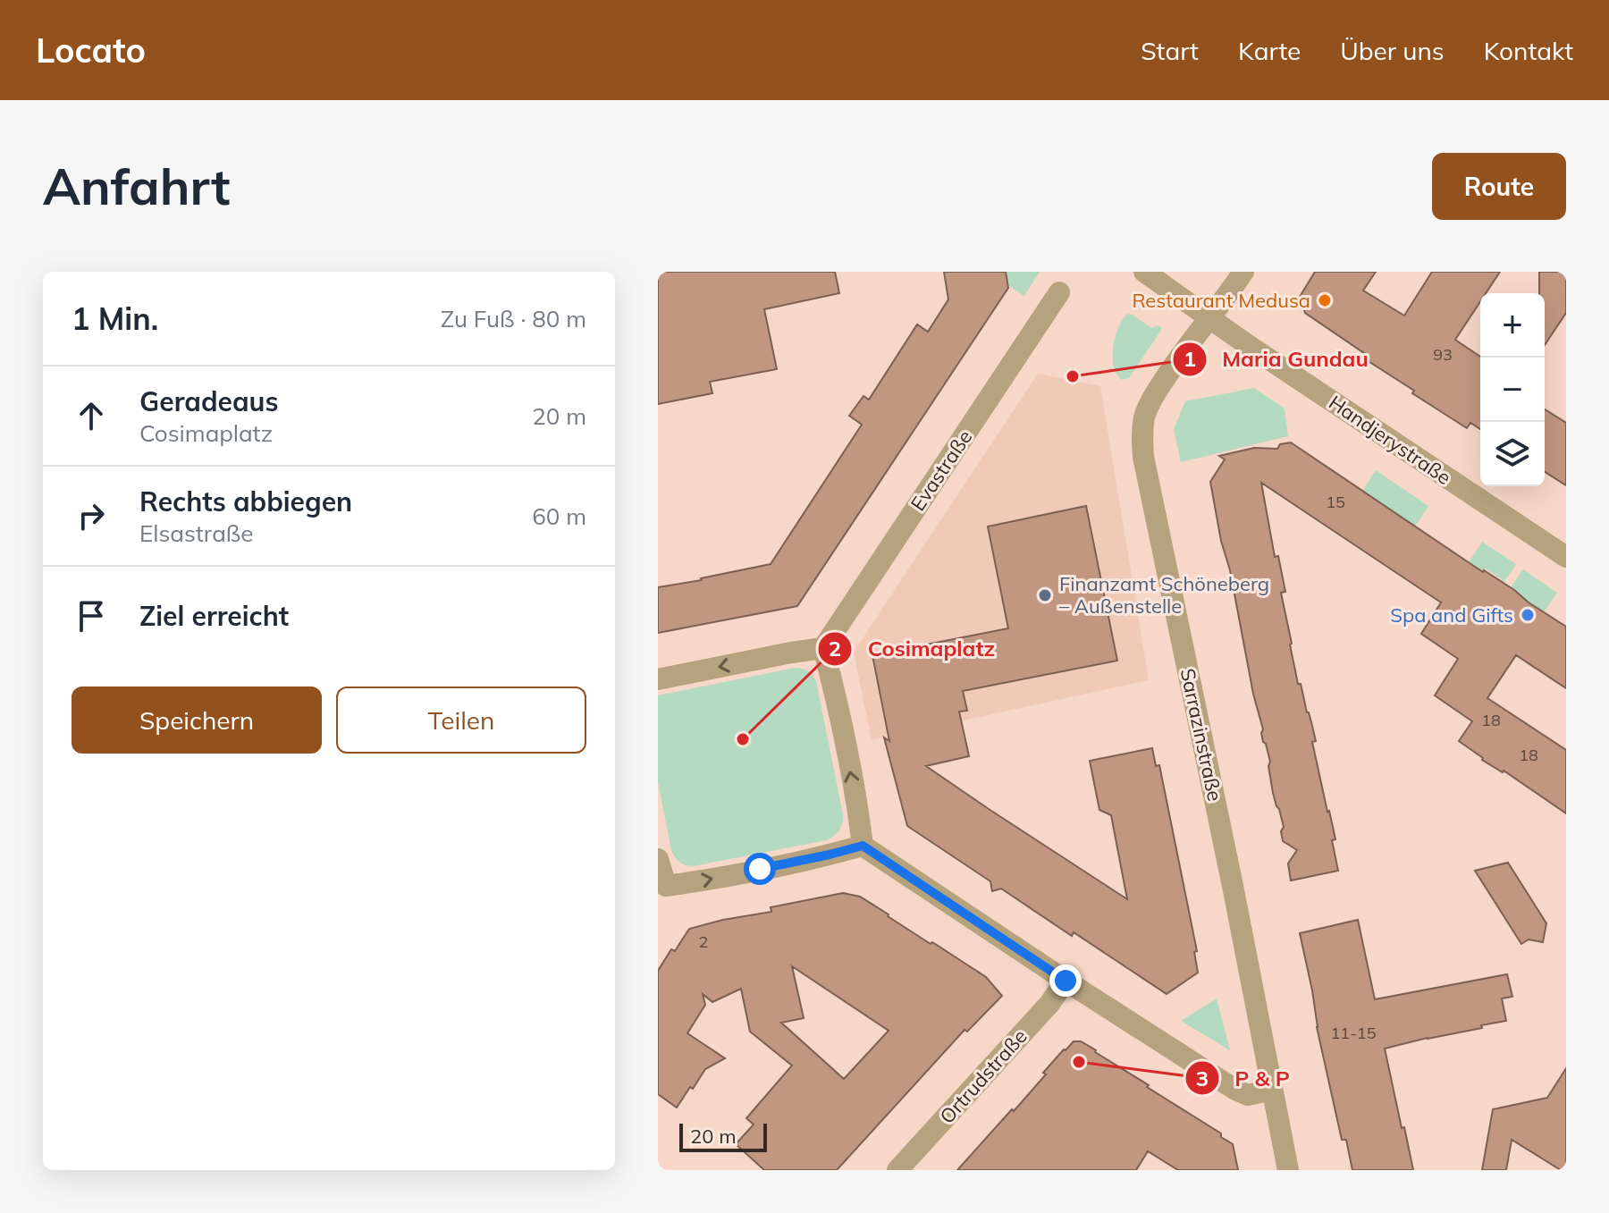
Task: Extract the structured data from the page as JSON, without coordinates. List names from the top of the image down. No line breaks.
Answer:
{"streets":{"street":["Handjerystraße","Evastraße","Sarrazinstraße","Ortrudstraße"]},"crossings":[["Handjerystraße","Sarrazinstraße"]],"places":["Restaurant Medusa","Maria Gundau","Finanzamt Schöneberg – Außenstelle","Spa and Gifts","Cosimaplatz","P & P"],"house_numbers":["93","15","18","18","2","11-15"],"scale_bar":"20 m","page":{"header":"Locato","nav":["Start","Karte","Über uns","Kontakt"],"buttons":["Route",["Speichern","Teilen"]],"title":"Anfahrt","heading":["1 Min.","Zu Fuß · 80 m"],"map_buttons":["+","−"],"list":[["Geradeaus","Cosimaplatz","20 m"],["Rechts abbiegen","Elsastraße","60 m"],"Ziel erreicht"],"scale":"20 m"}}
